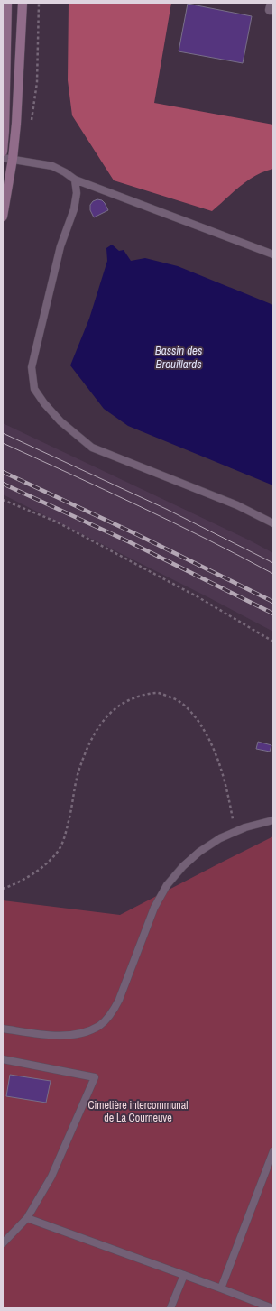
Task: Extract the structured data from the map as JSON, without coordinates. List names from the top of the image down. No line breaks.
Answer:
{"water":["Bassin des Brouillards"],"parks":["Cimetière intercommunal de La Courneuve"]}
